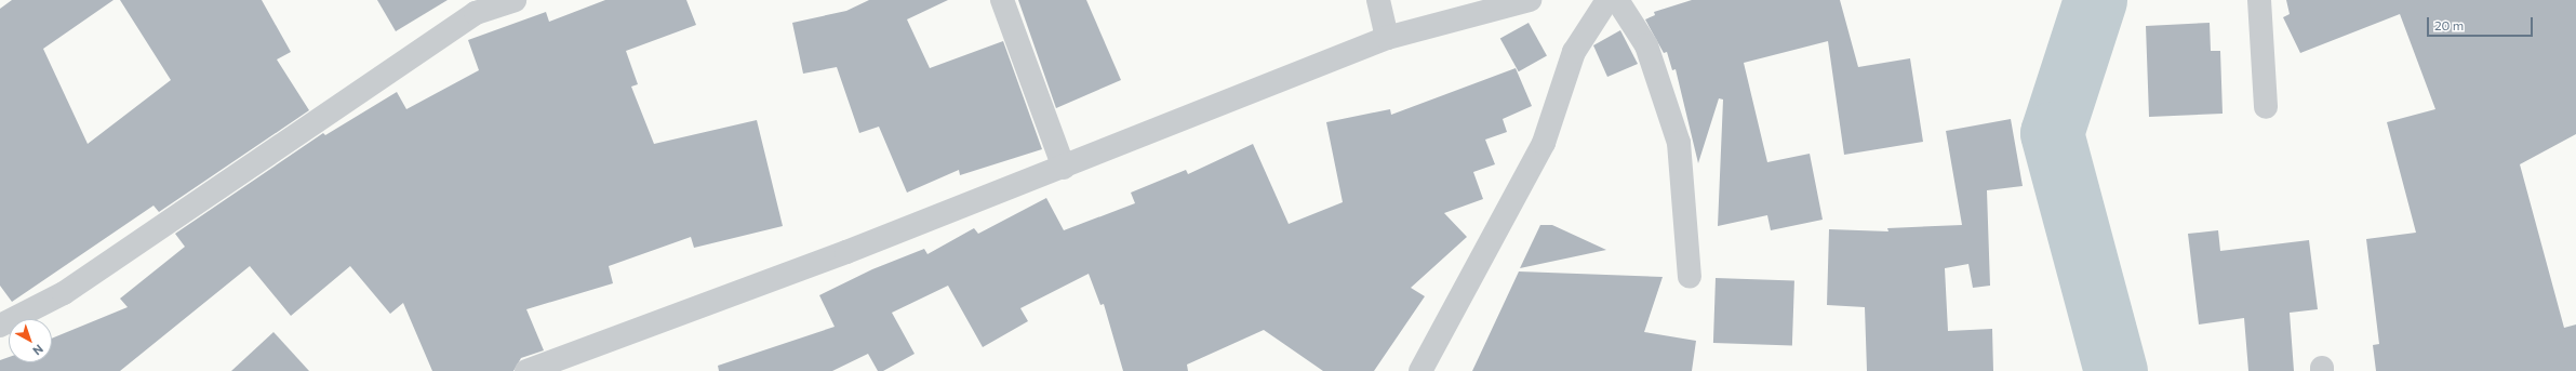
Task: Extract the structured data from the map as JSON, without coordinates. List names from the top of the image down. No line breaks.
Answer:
{"scale_bar":"20 m","north":"bottom right"}
